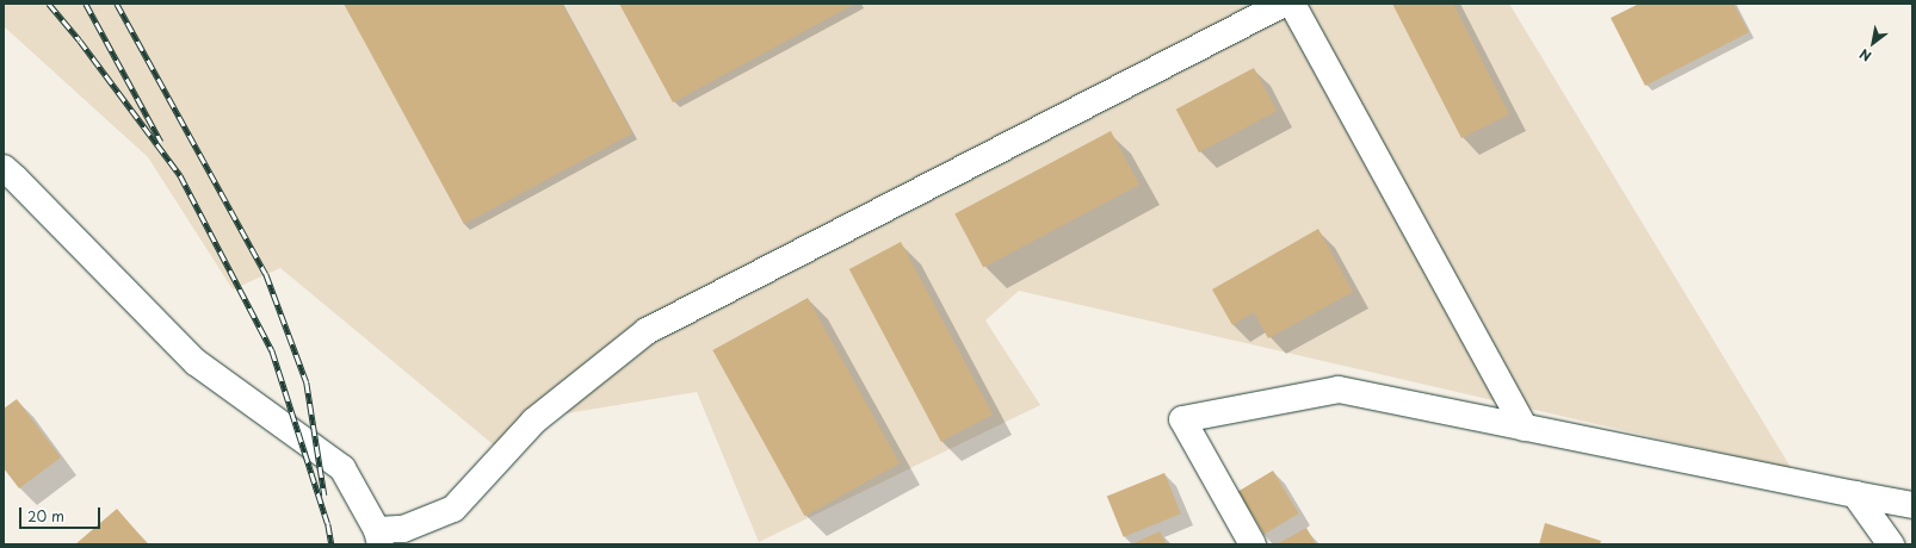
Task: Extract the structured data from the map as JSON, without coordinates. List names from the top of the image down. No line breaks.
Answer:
{"scale_bar":"20 m","north":"bottom left"}
